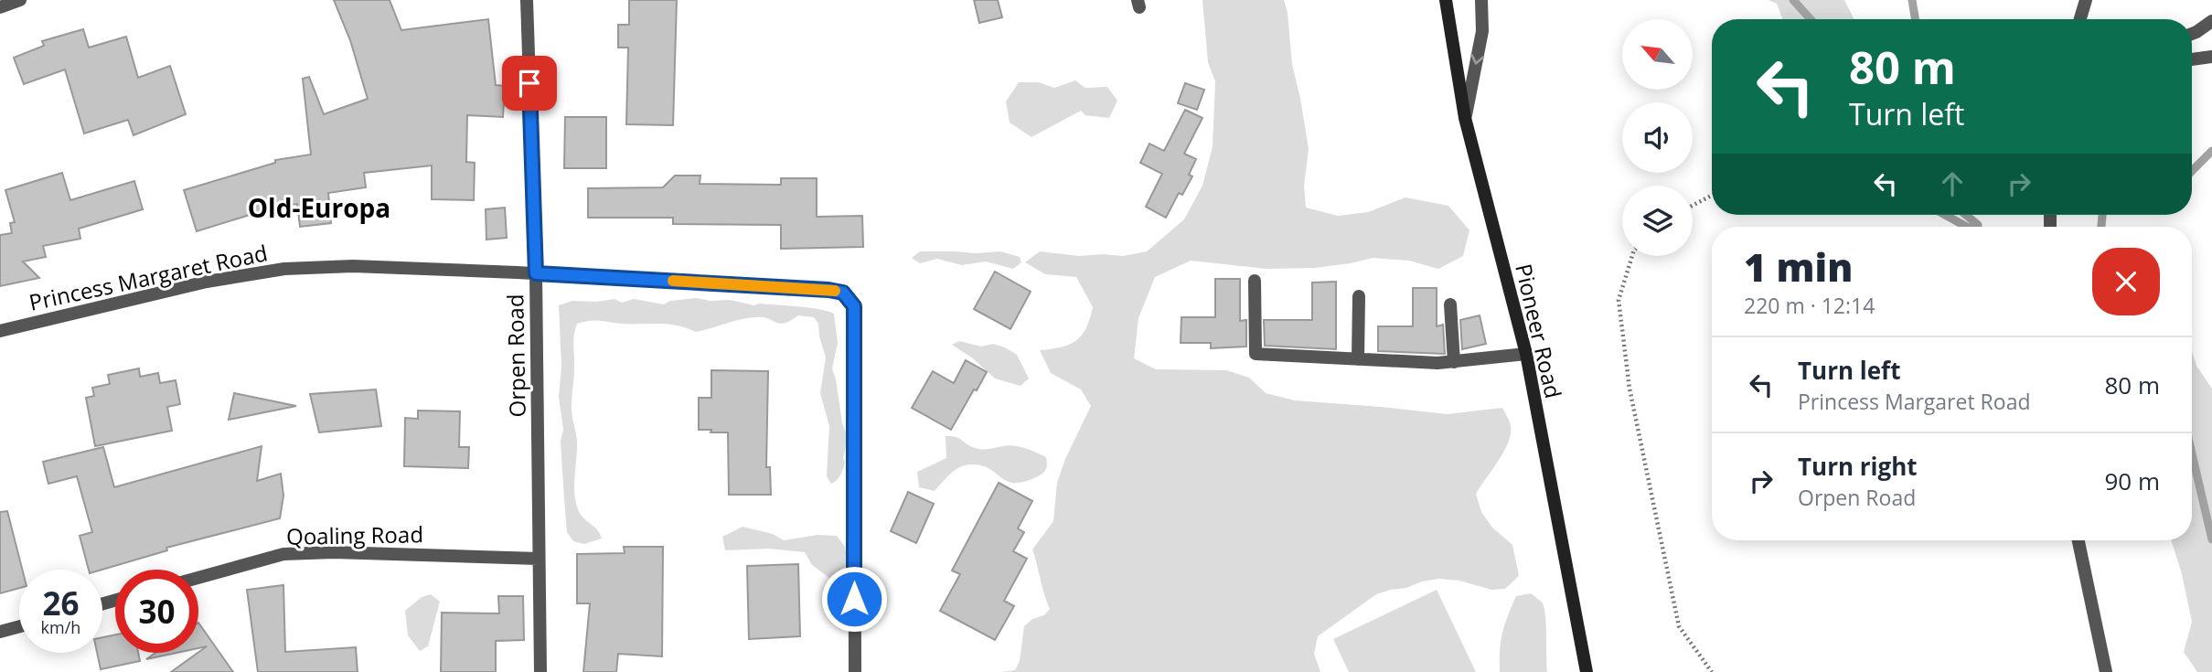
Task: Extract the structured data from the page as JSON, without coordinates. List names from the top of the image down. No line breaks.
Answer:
{"streets":{"main road":["Pioneer Road"],"street":["Princess Margaret Road","Orpen Road","Qoaling Road"]},"crossings":[["Princess Margaret Road","Orpen Road"],["Orpen Road","Qoaling Road"]],"districts":["Old-Europa"],"north":"top left","page":{"turn":["80 m","Turn left"],"heading":["1 min","220 m · 12:14"],"list":[{"name":"Turn left","note":"Princess Margaret Road","value":"80 m"},{"name":"Turn right","note":"Orpen Road","value":"90 m"}],"speed":"26 km/h","limit":"30"}}
